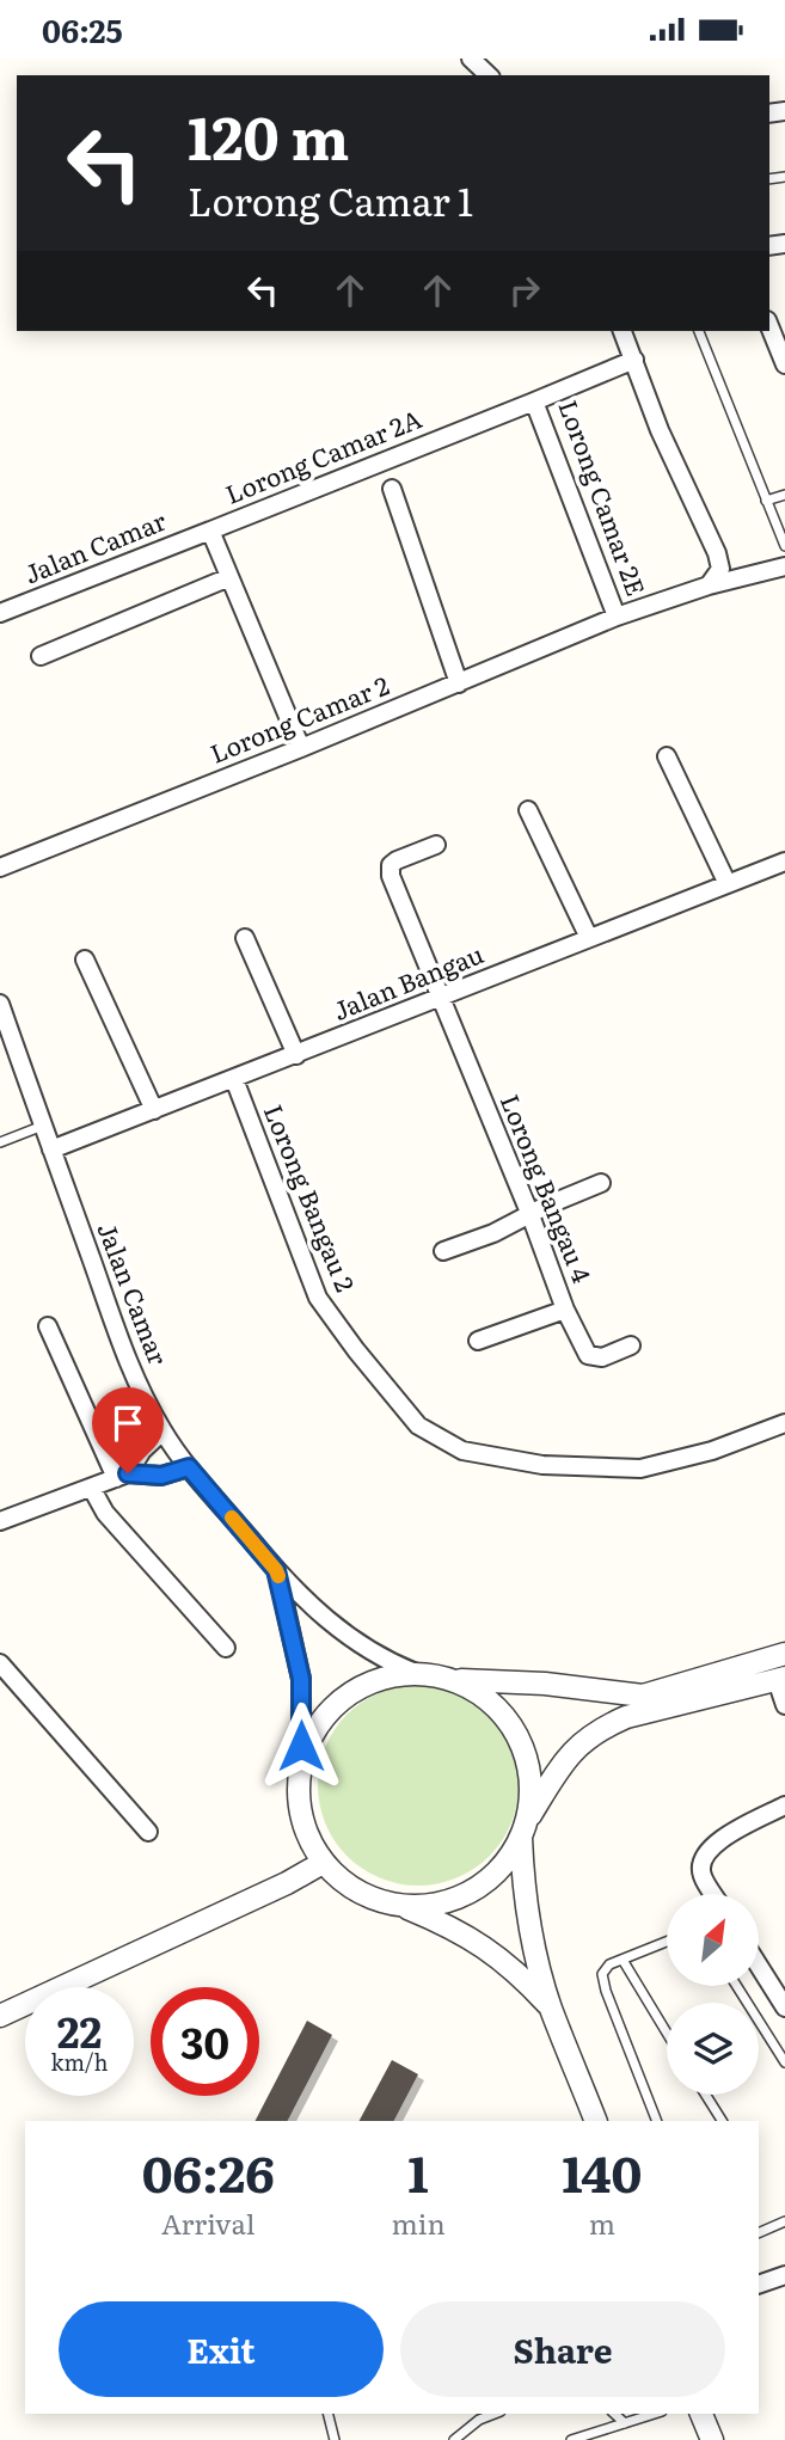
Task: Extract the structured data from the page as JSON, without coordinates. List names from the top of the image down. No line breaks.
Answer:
{"streets":{"street":["Lorong Camar 2A","Lorong Camar 2E","Jalan Camar","Lorong Camar 2","Jalan Bangau","Lorong Bangau 4","Lorong Bangau 2"]},"crossings":[["Lorong Camar 2A","Lorong Camar 2E"],["Lorong Camar 2A","Jalan Camar"],["Lorong Camar 2A","Lorong Camar 2"],["Lorong Camar 2E","Lorong Camar 2"],["Jalan Camar","Jalan Bangau"],["Jalan Bangau","Lorong Bangau 4"],["Jalan Bangau","Lorong Bangau 2"]],"north":"top right","page":{"status":"06:25","turn":["120 m","Lorong Camar 1"],"speed":"22 km/h","limit":"30","eta":["06:26","Arrival","1","min","140","m"],"buttons":["Exit","Share"]}}
